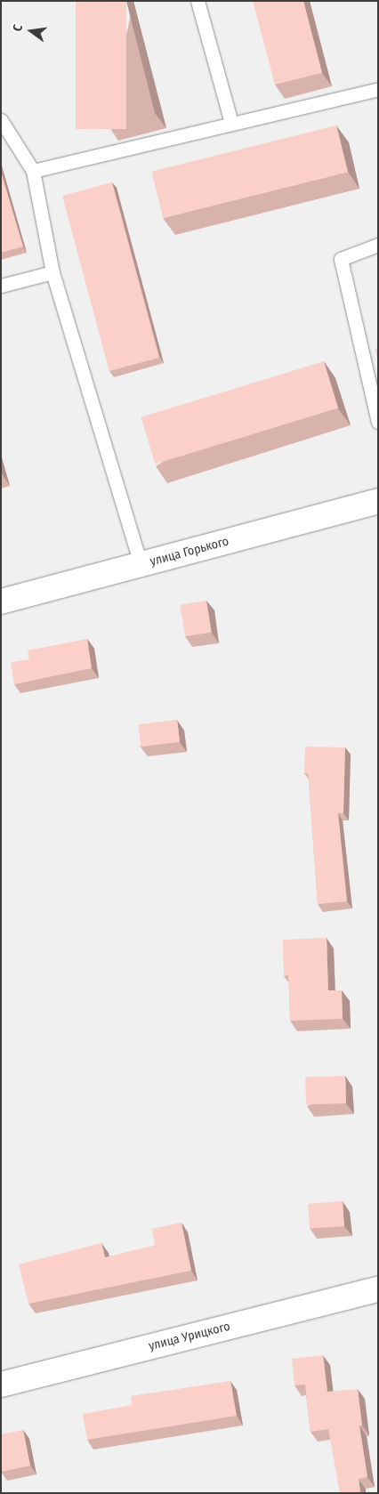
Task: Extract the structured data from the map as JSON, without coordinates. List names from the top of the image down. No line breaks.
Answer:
{"streets":{"street":["улица Горького","улица Урицкого"]},"north":"left"}
